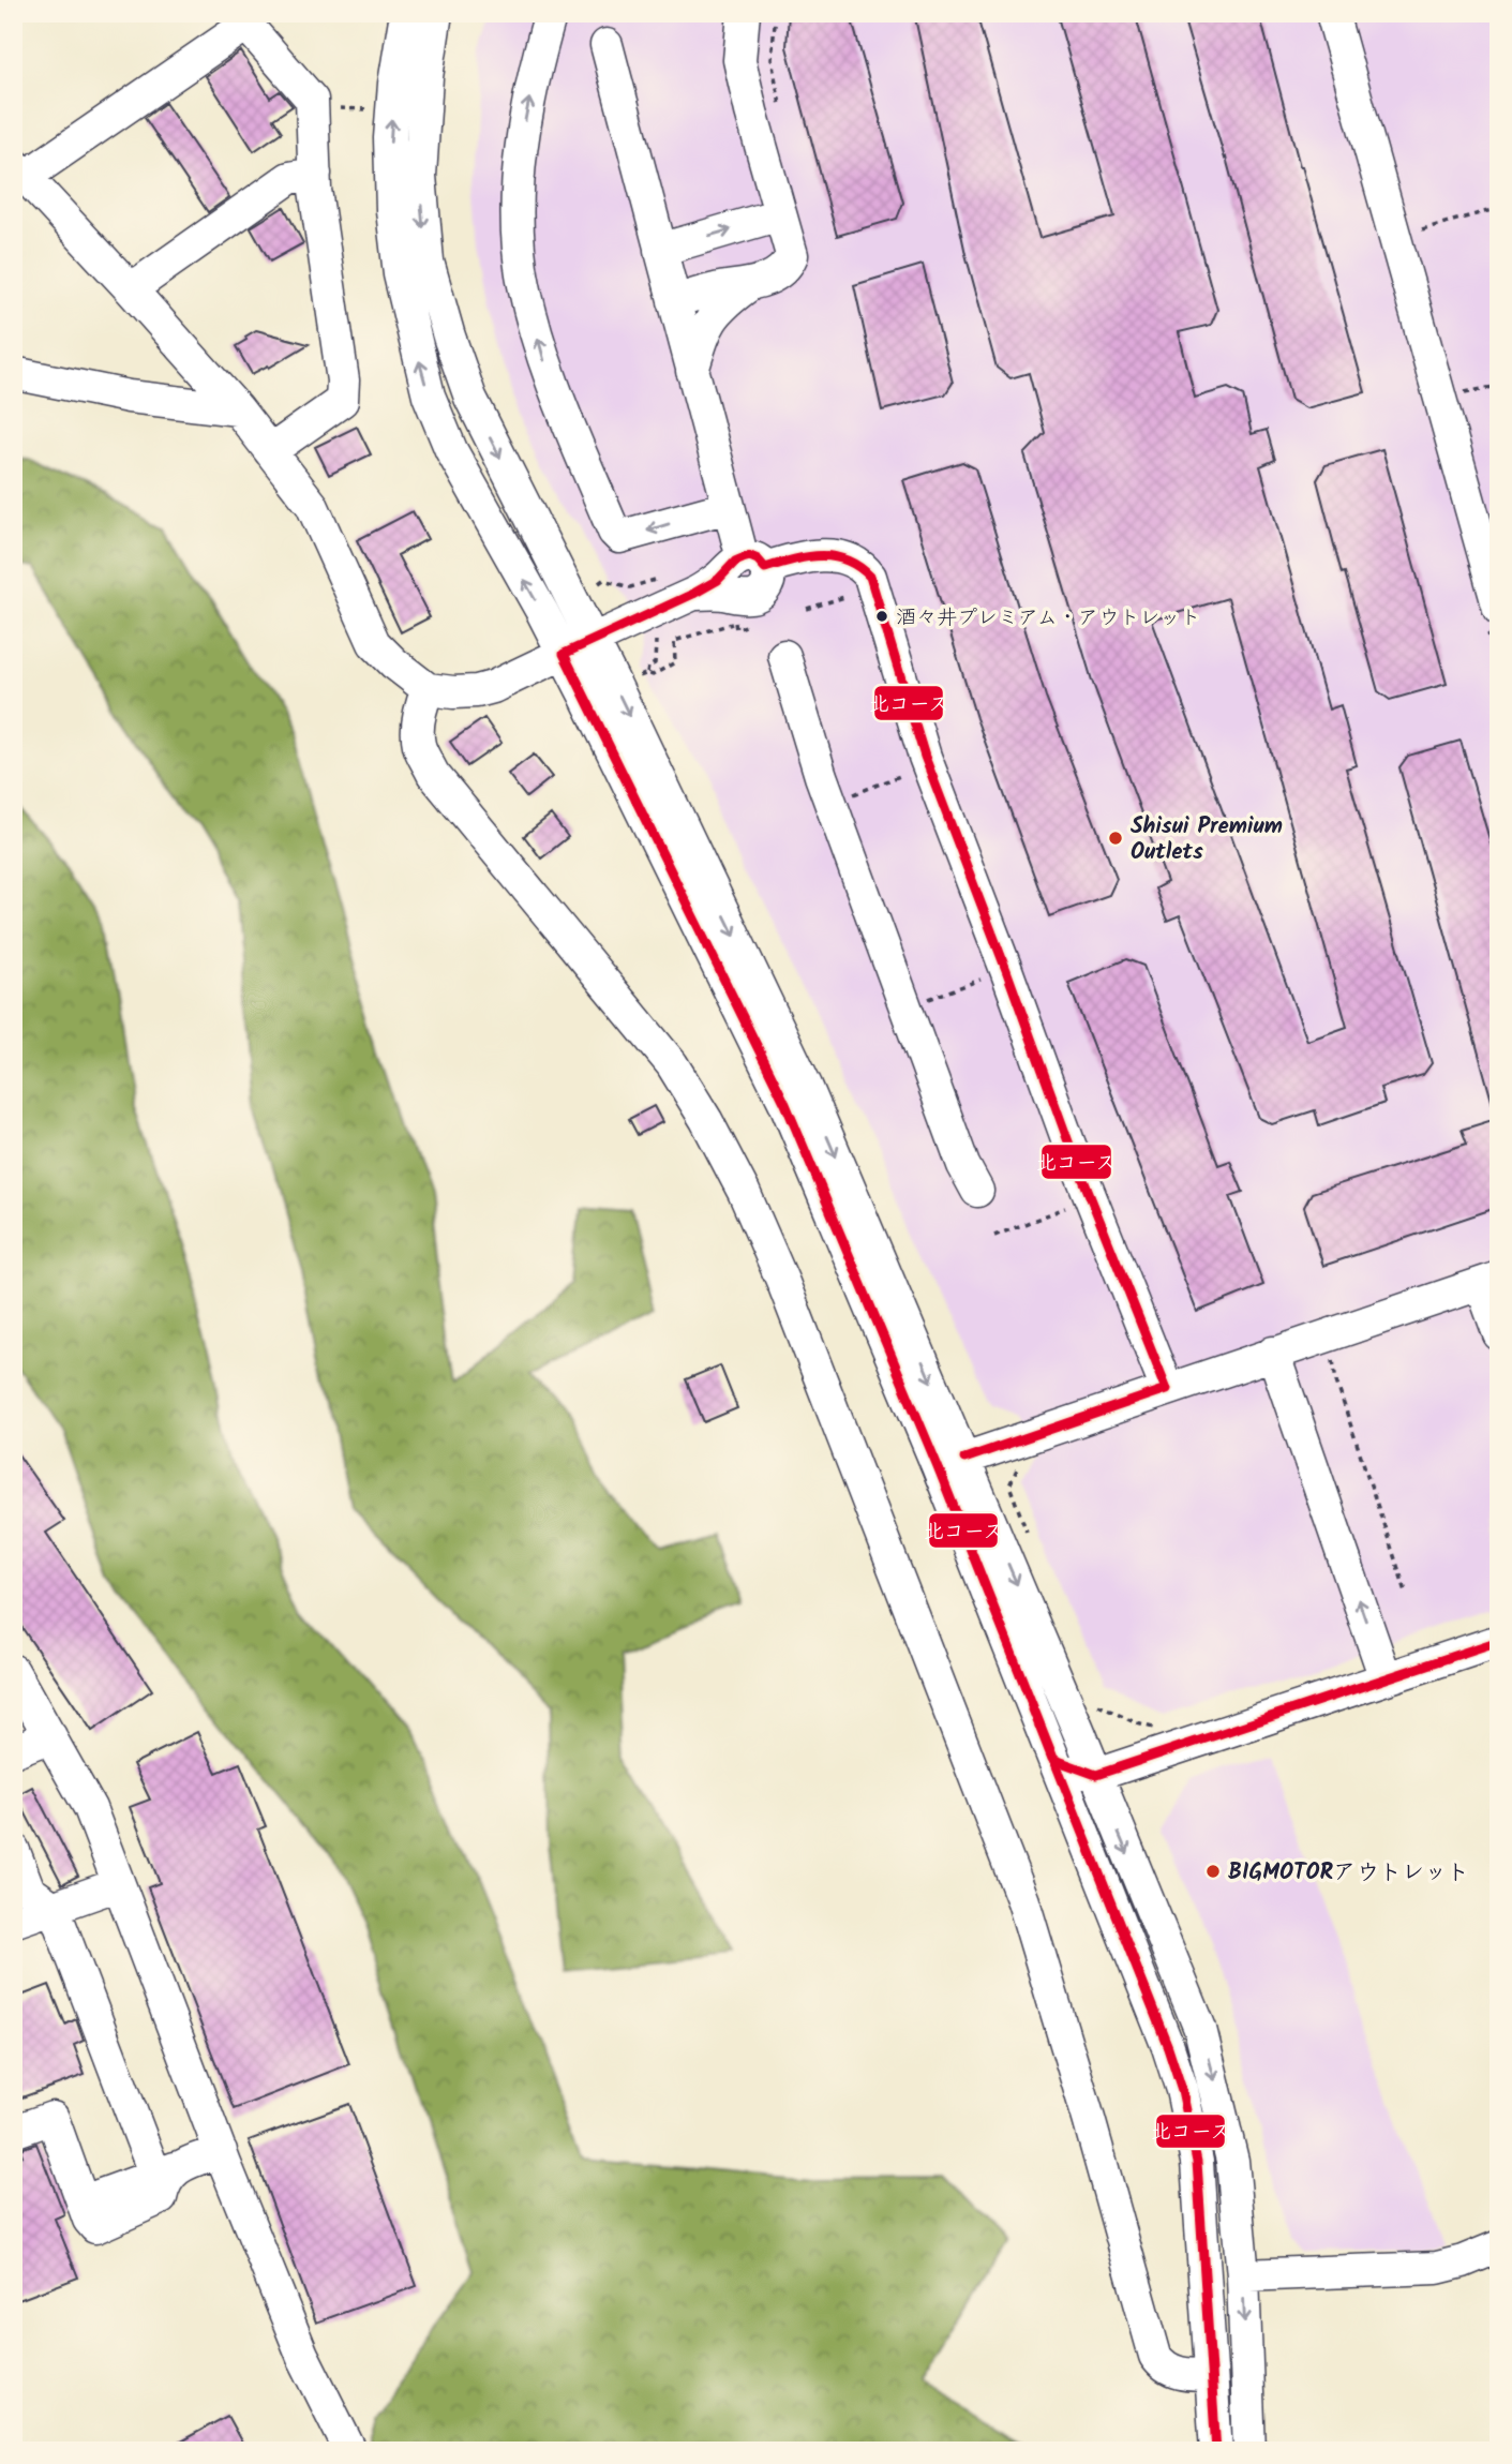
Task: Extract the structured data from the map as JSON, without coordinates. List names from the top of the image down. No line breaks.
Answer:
{"places":["酒々井プレミアム・アウトレット","Shisui Premium Outlets","BIGMOTORアウトレット"],"lines":["transit line 北コース"]}
